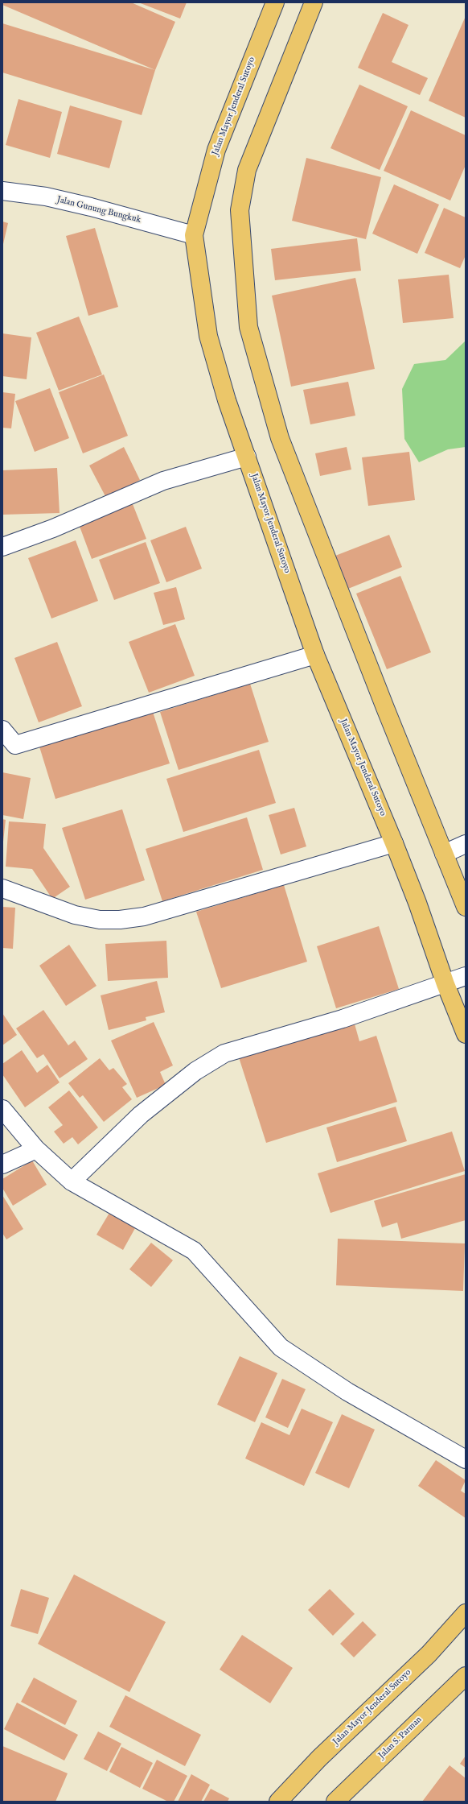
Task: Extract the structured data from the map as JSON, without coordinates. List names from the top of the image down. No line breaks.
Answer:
{"streets":{"main road":["Jalan Mayor Jenderal Sutoyo","Jalan S. Parman"],"street":["Jalan Gunung Bungkuk"]},"crossings":[["Jalan Mayor Jenderal Sutoyo","Jalan Gunung Bungkuk"]]}
